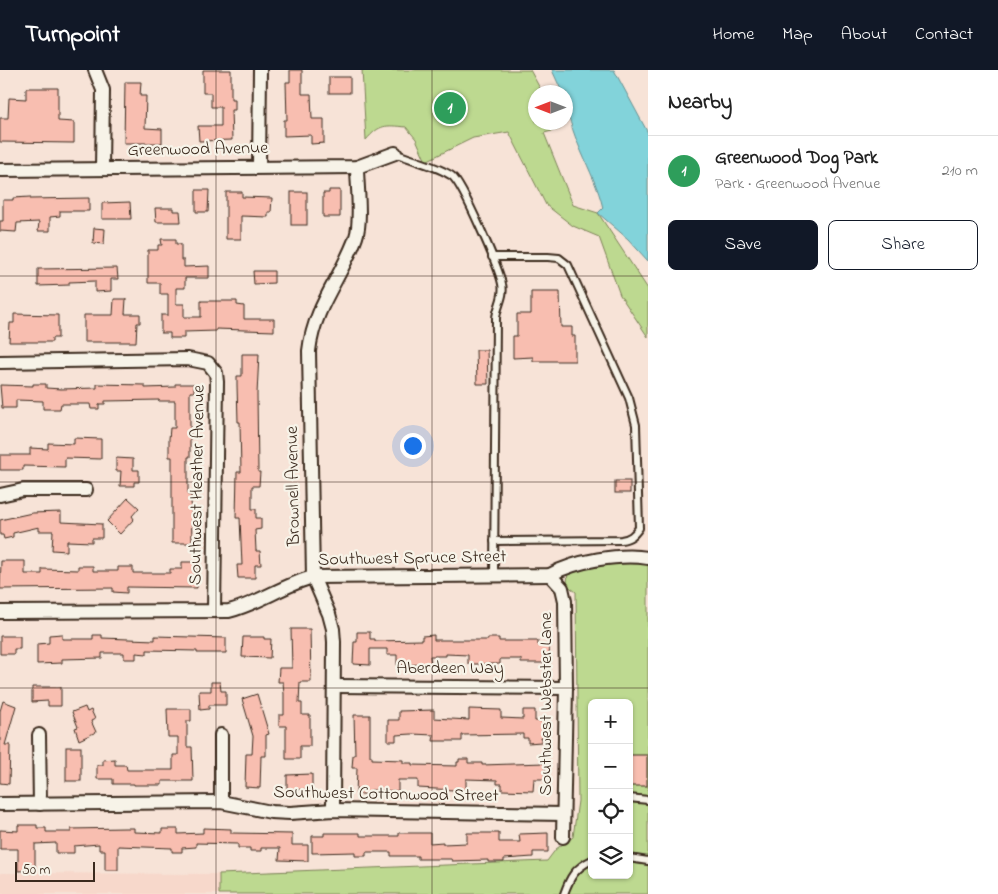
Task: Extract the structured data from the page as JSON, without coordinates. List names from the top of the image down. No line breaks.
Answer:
{"streets":{"street":["Greenwood Avenue","Southwest Heather Avenue","Brownell Avenue","Southwest Spruce Street","Aberdeen Way","Southwest Webster Lane","Southwest Cottonwood Street"]},"crossings":[["Greenwood Avenue","Brownell Avenue"],["Southwest Heather Avenue","Southwest Spruce Street"],["Brownell Avenue","Southwest Spruce Street"],["Brownell Avenue","Aberdeen Way"],["Brownell Avenue","Southwest Cottonwood Street"],["Southwest Spruce Street","Southwest Webster Lane"],["Aberdeen Way","Southwest Webster Lane"],["Southwest Webster Lane","Southwest Cottonwood Street"]],"scale_bar":"50 m","north":"left","page":{"header":"Turnpoint","nav":["Home","Map","About","Contact"],"heading":"Nearby","pins":"1","list":[{"mark":"1","name":"Greenwood Dog Park","note":"Park · Greenwood Avenue","value":"210 m"}],"buttons":["Save","Share"],"map_buttons":["+","−"],"scale":"50 m"}}
